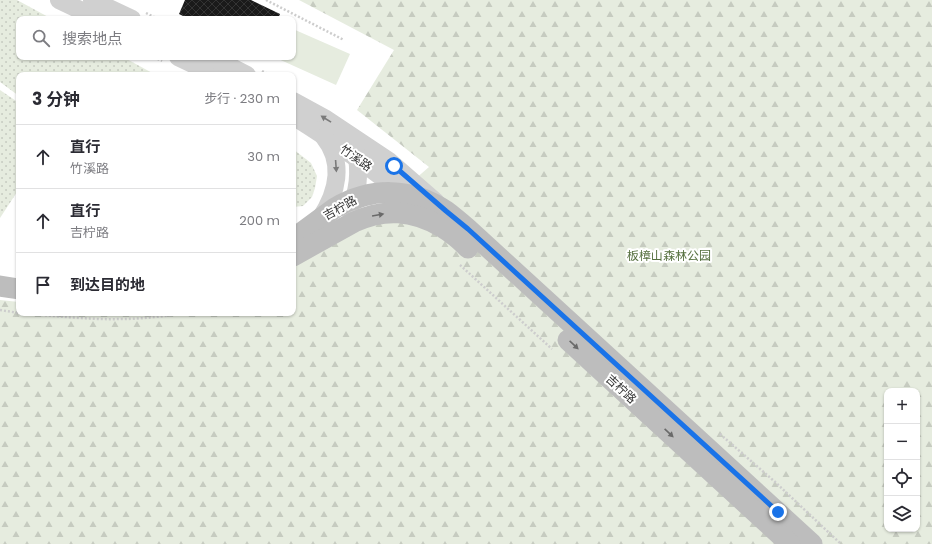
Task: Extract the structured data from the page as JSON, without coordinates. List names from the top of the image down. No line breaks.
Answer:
{"streets":{"main road":["吉柠路"],"street":["竹溪路"]},"crossings":[["竹溪路","吉柠路"]],"parks":["板樟山森林公园"],"page":{"search":"搜索地点","heading":["3 分钟","步行 · 230 m"],"list":[["直行","竹溪路","30 m"],["直行","吉柠路","200 m"],"到达目的地"],"map_buttons":["+","−"]}}
